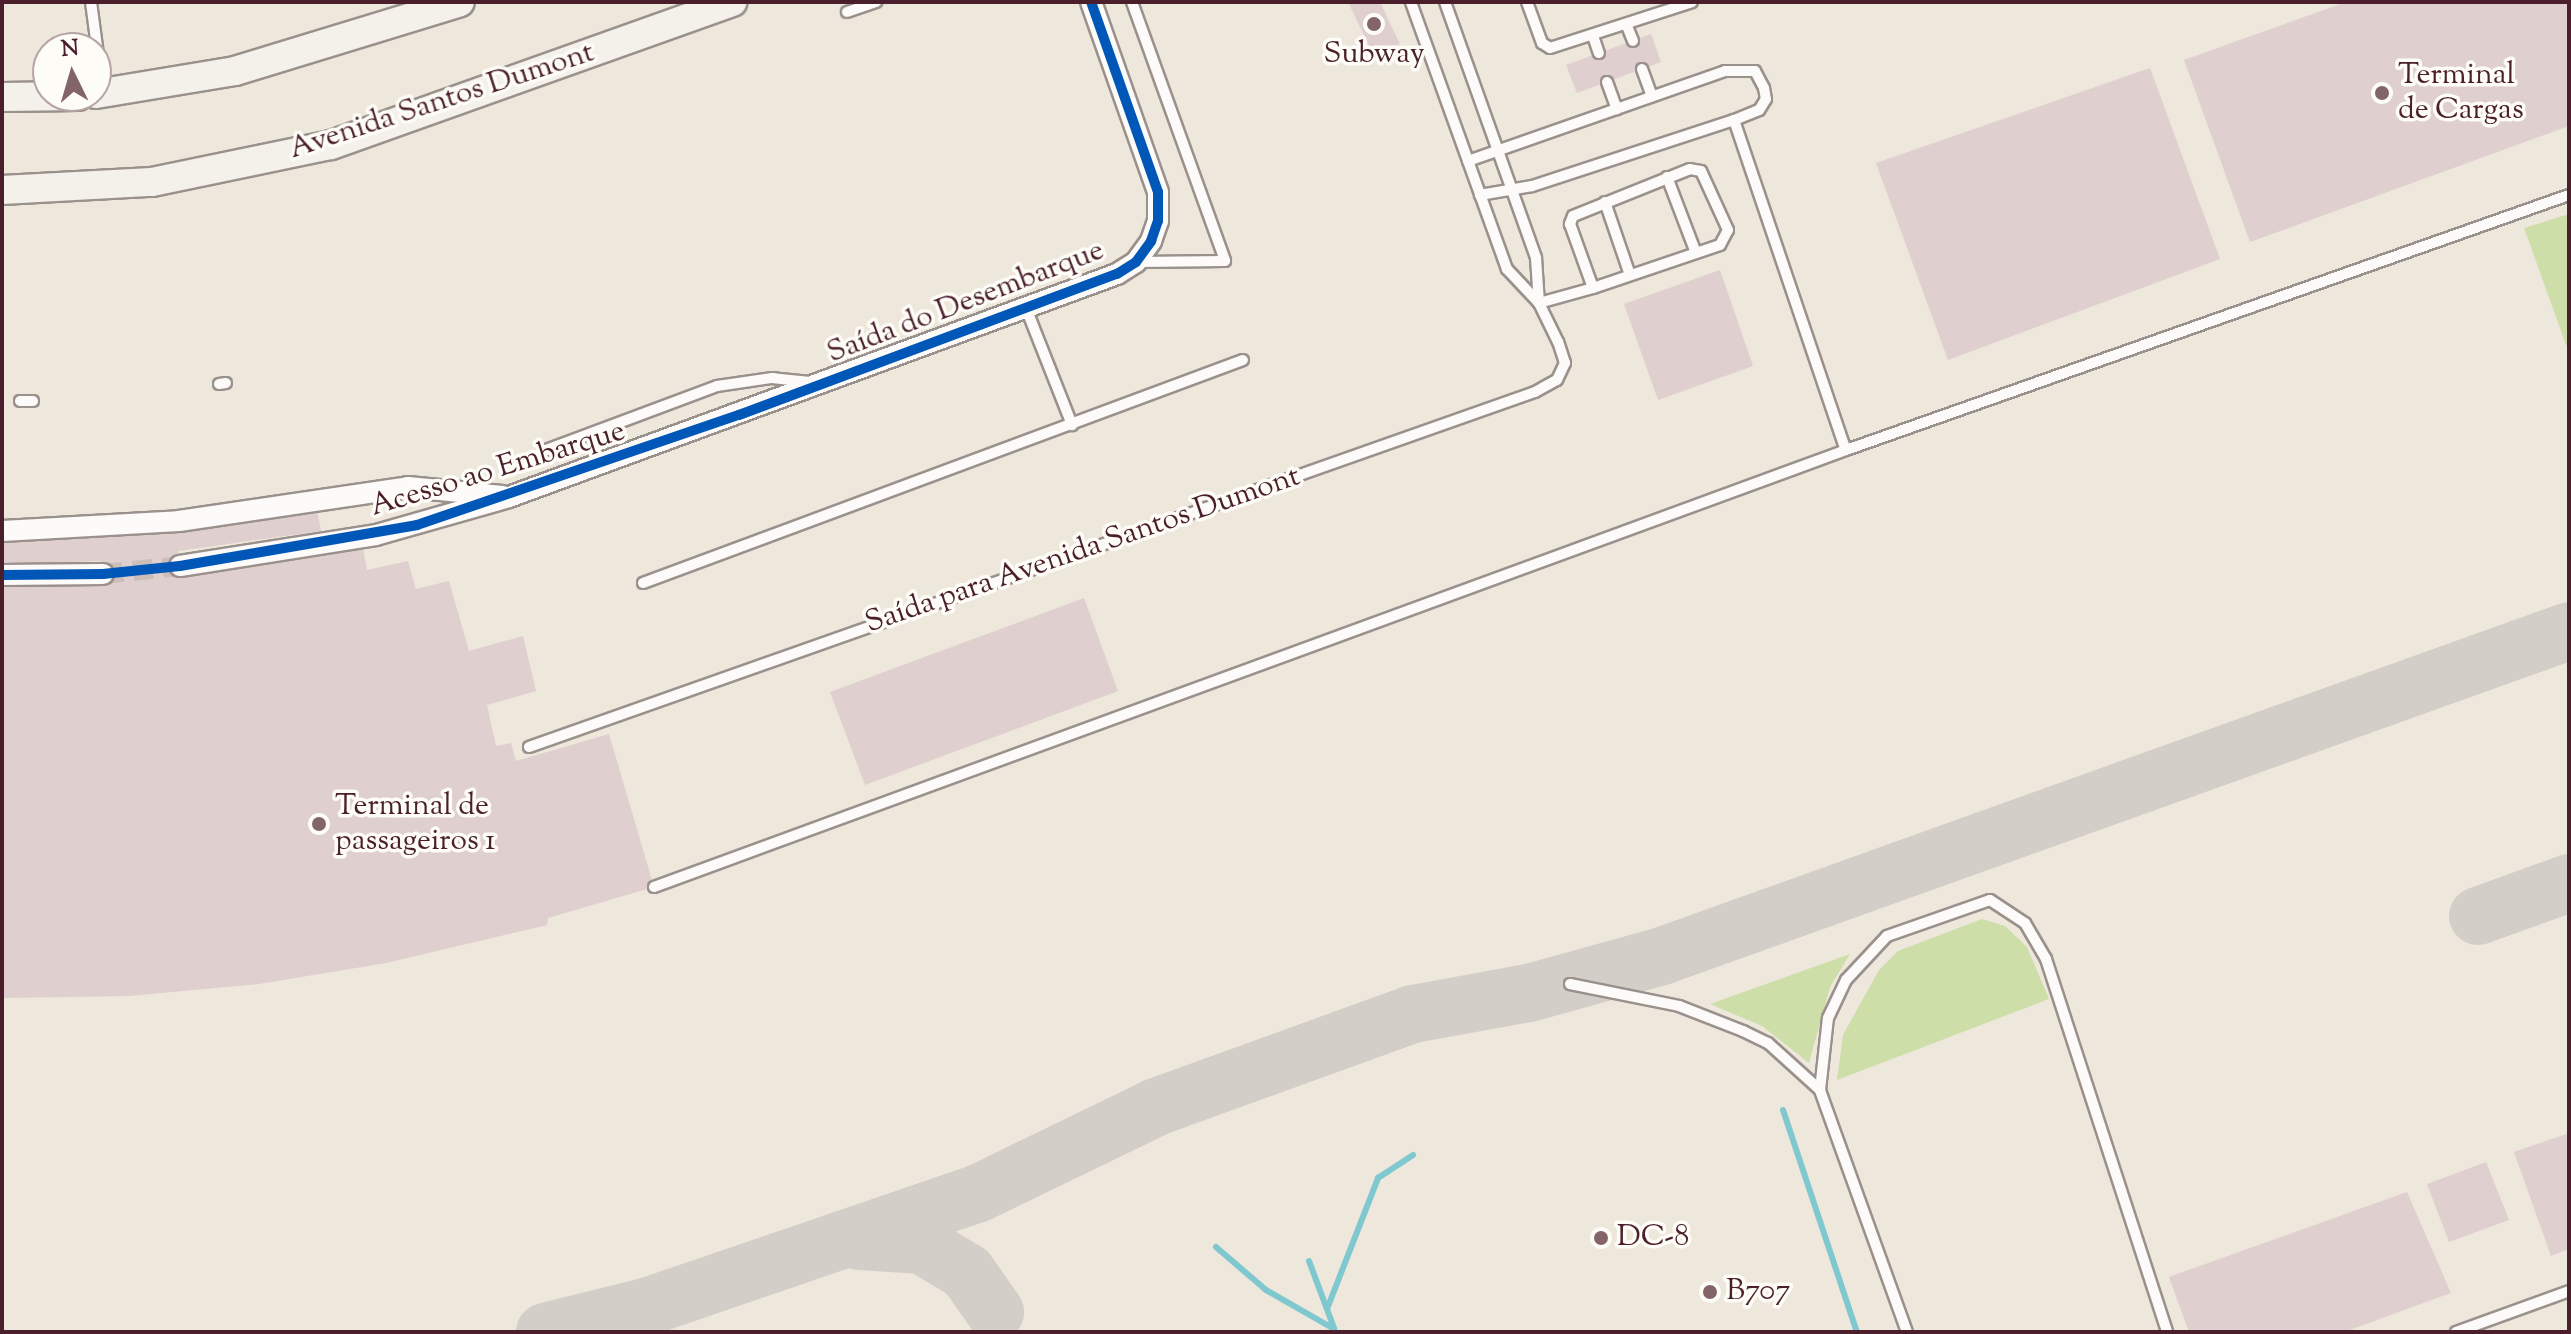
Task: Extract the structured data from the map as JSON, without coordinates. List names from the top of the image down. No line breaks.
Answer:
{"streets":{"main road":["Avenida Santos Dumont"],"street":["Saída do Desembarque","Acesso ao Embarque"],"lane":["Saída para Avenida Santos Dumont"]},"crossings":[["Saída do Desembarque","Acesso ao Embarque"]],"places":["Subway","Terminal de Cargas","Terminal de passageiros 1","DC-8","B707"],"north":"top"}
